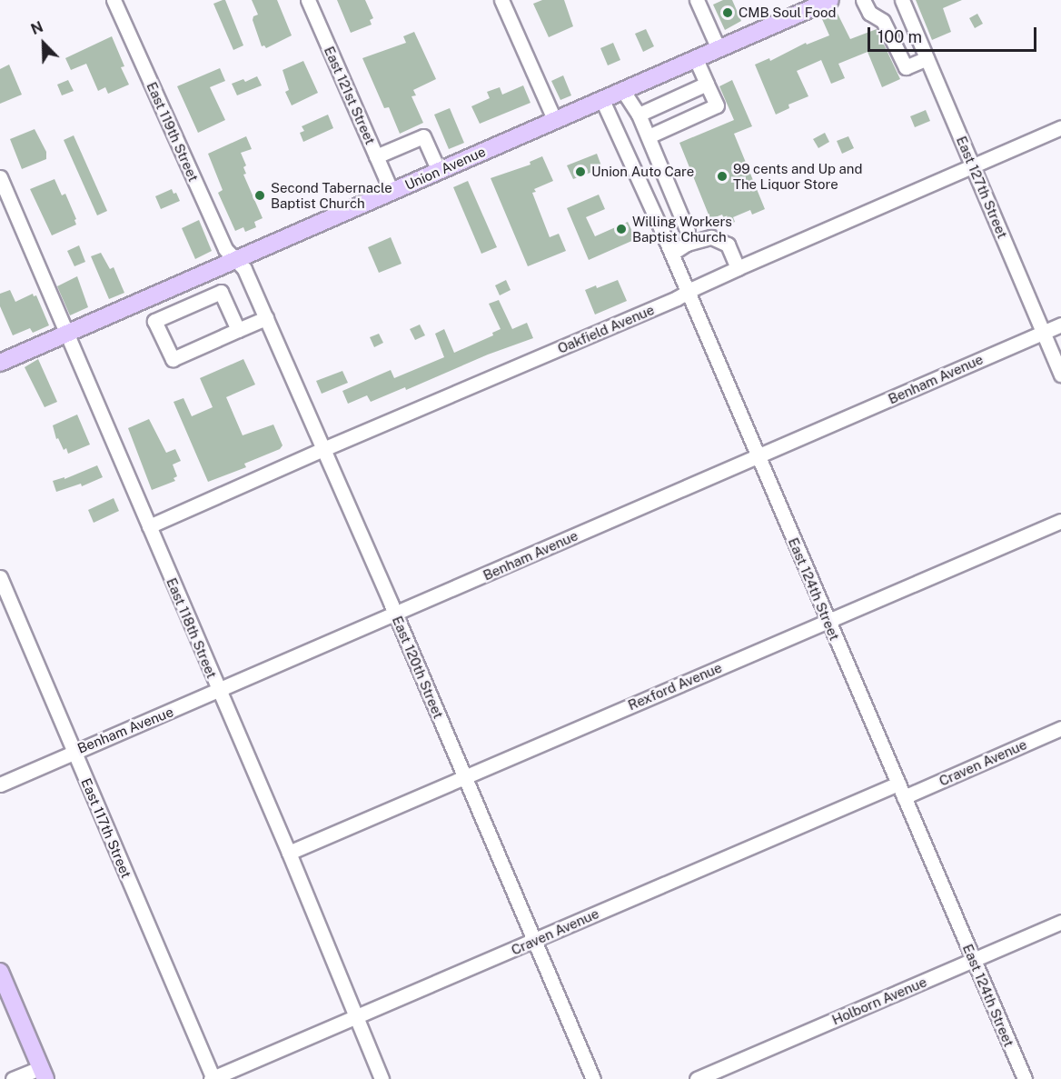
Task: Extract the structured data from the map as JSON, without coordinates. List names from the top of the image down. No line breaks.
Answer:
{"streets":{"main road":["Union Avenue"],"street":["East 121st Street","East 119th Street","East 127th Street","Oakfield Avenue","Benham Avenue","East 124th Street","East 118th Street","East 120th Street","Rexford Avenue","Craven Avenue","East 117th Street","Holborn Avenue"]},"crossings":[["East 121st Street","Union Avenue"],["East 119th Street","Union Avenue"],["East 119th Street","East 120th Street"],["Union Avenue","East 124th Street"],["Union Avenue","East 118th Street"],["Union Avenue","East 120th Street"],["East 127th Street","Oakfield Avenue"],["East 127th Street","Benham Avenue"],["Oakfield Avenue","East 124th Street"],["Oakfield Avenue","East 118th Street"],["Oakfield Avenue","East 120th Street"],["Benham Avenue","East 124th Street"],["Benham Avenue","East 118th Street"],["Benham Avenue","East 120th Street"],["Benham Avenue","East 117th Street"],["East 124th Street","Rexford Avenue"],["East 124th Street","Craven Avenue"],["East 124th Street","Holborn Avenue"],["East 118th Street","Rexford Avenue"],["East 118th Street","Craven Avenue"],["East 120th Street","Rexford Avenue"],["East 120th Street","Craven Avenue"],["Craven Avenue","East 117th Street"]],"places":["CMB Soul Food","Union Auto Care","99 cents and Up and The Liquor Store","Second Tabernacle Baptist Church","Willing Workers Baptist Church"],"scale_bar":"100 m","north":"top left"}
